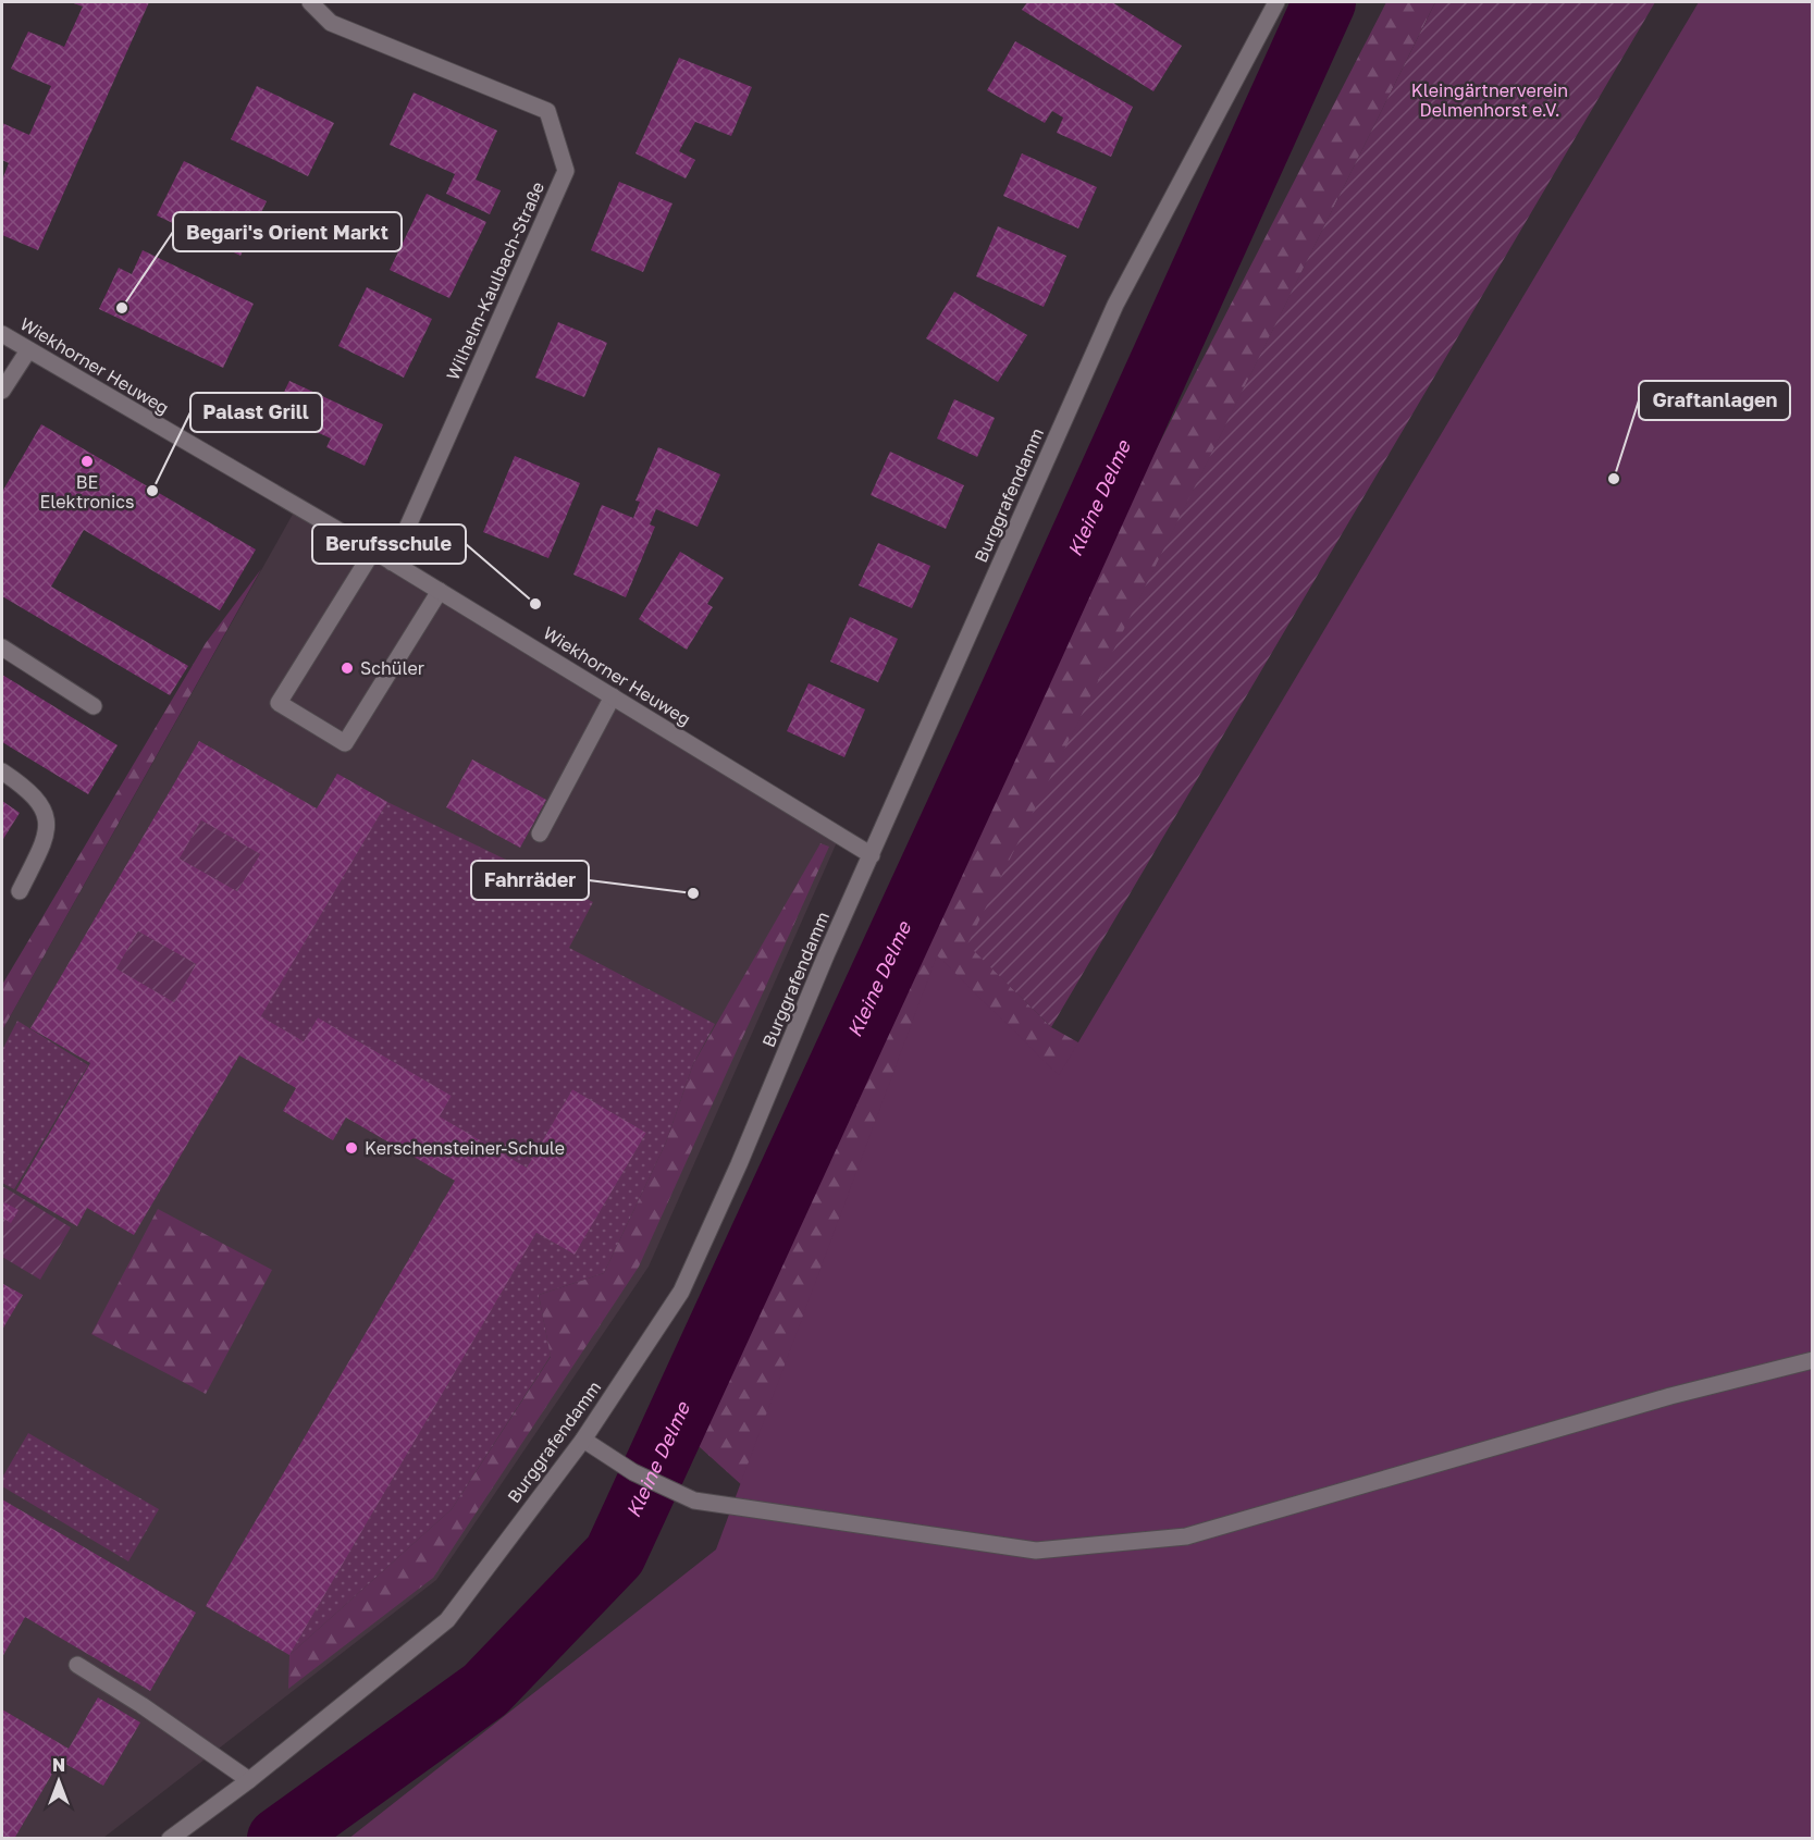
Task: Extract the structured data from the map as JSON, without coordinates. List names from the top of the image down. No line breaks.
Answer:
{"streets":{"street":["Wilhelm-Kaulbach-Straße","Wiekhorner Heuweg","Burggrafendamm"]},"crossings":[["Wilhelm-Kaulbach-Straße","Wiekhorner Heuweg"],["Wiekhorner Heuweg","Burggrafendamm"]],"water":["Kleine Delme"],"parks":["Kleingärtnerverein Delmenhorst e.V."],"places":["Begari's Orient Markt","BE Elektronics","Graftanlagen","Palast Grill","Berufsschule","Schüler","Fahrräder","Kerschensteiner-Schule"],"north":"top"}
